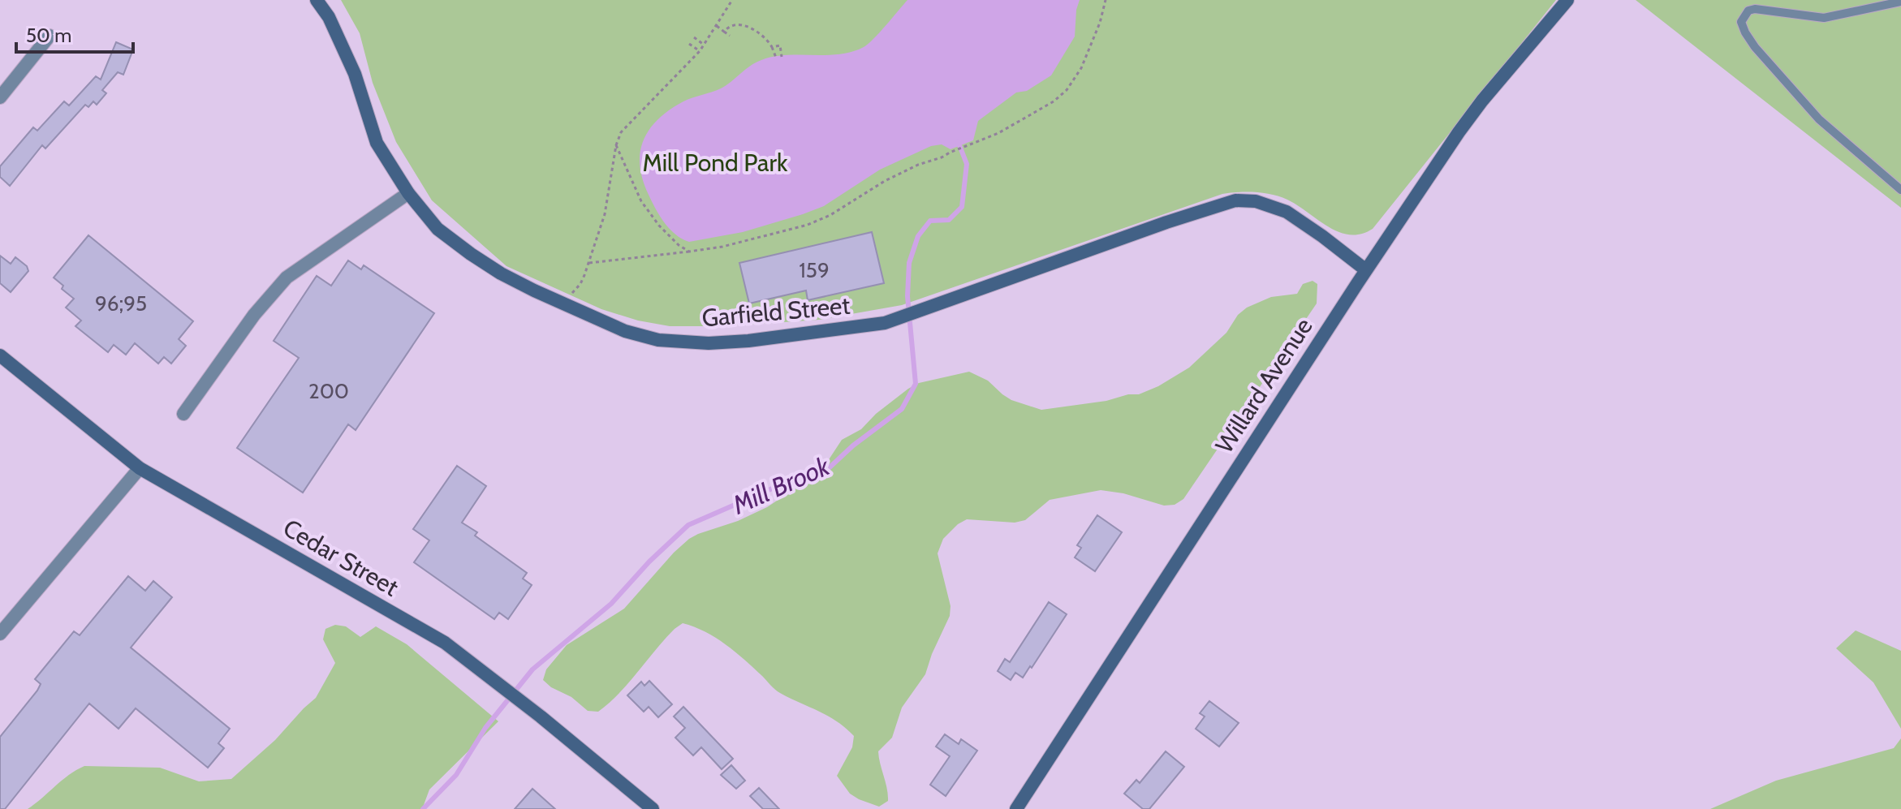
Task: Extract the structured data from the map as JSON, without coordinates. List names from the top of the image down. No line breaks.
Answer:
{"streets":{"main road":["Garfield Street","Willard Avenue","Cedar Street"]},"crossings":[["Garfield Street","Willard Avenue"]],"water":["Mill Brook"],"parks":["Mill Pond Park"],"house_numbers":["159","96;95","200"],"scale_bar":"50 m"}
